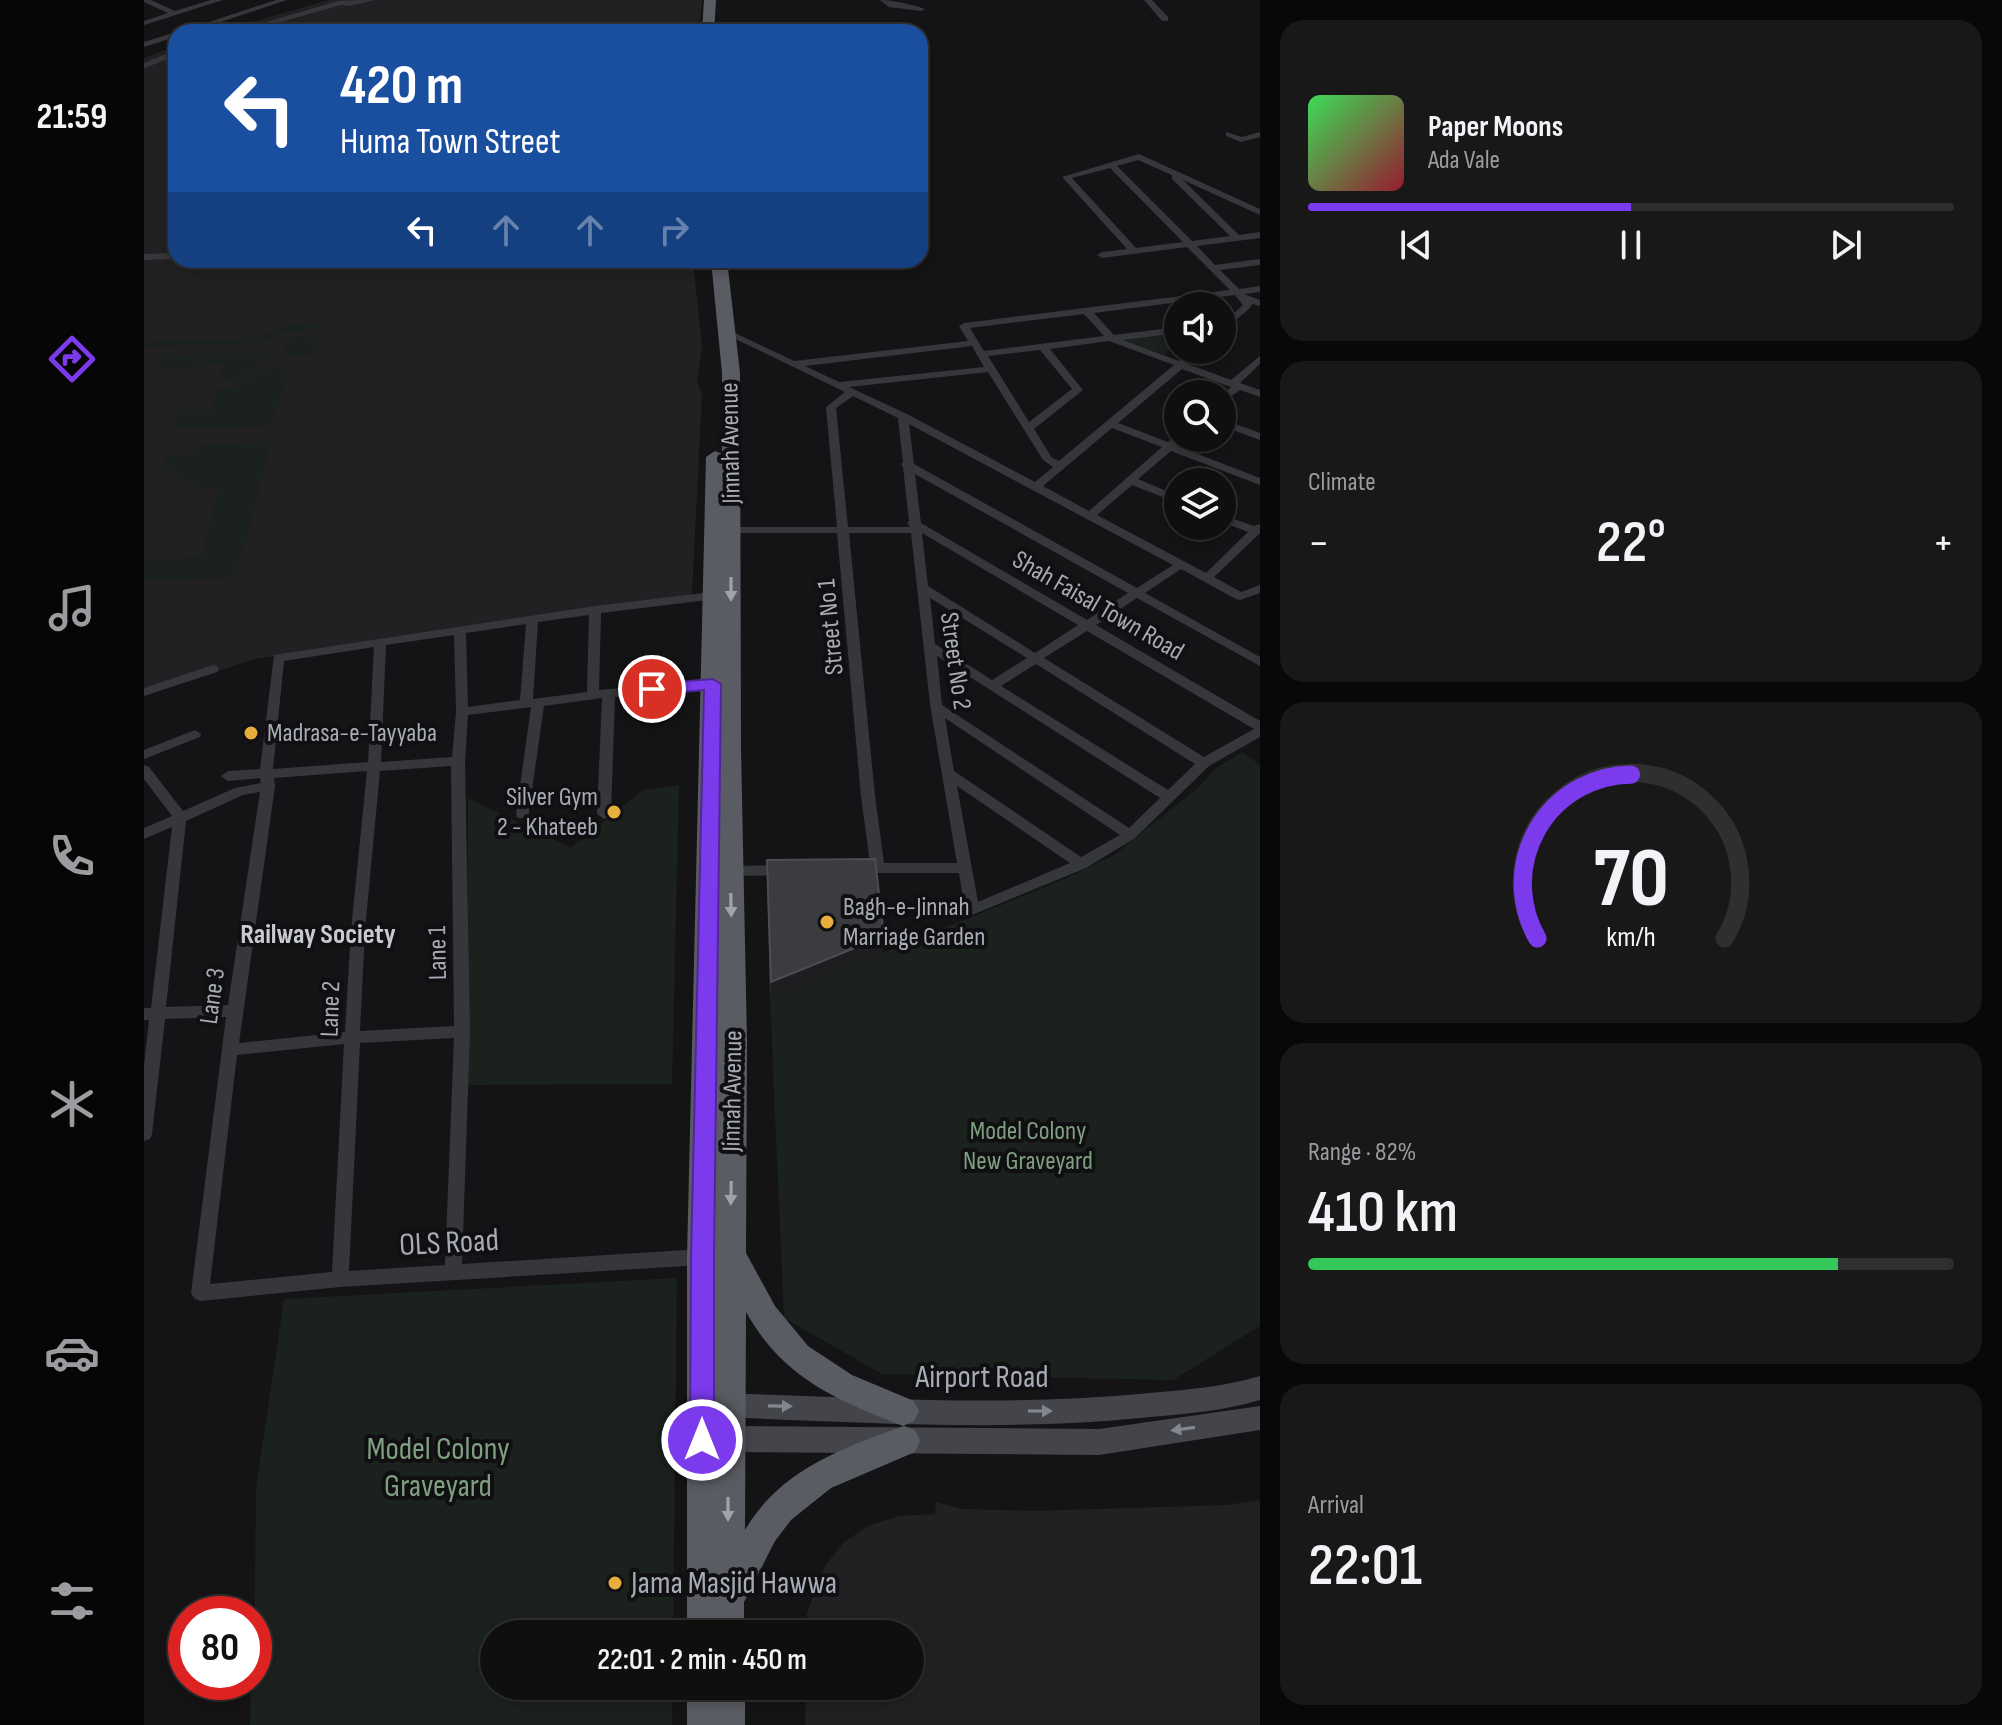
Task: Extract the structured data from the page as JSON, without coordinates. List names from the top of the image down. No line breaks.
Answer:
{"streets":{"highway":["Jinnah Avenue"],"main road":["Airport Road"],"street":["Shah Faisal Town Road","Street No 1","Street No 2","Lane 1","Lane 3","Lane 2","OLS Road"]},"crossings":[["Jinnah Avenue","OLS Road"],["Jinnah Avenue","Airport Road"],["Shah Faisal Town Road","Street No 2"],["Lane 1","OLS Road"],["Lane 3","Lane 2"],["Lane 3","OLS Road"],["Lane 2","OLS Road"]],"districts":["Railway Society"],"parks":["Model Colony New Graveyard","Model Colony Graveyard"],"places":["Madrasa-e-Tayyaba","Silver Gym 2 - Khateeb","Bagh-e-Jinnah Marriage Garden","Jama Masjid Hawwa"],"page":{"tabs":"21:59","turn":["420 m","Huma Town Street"],"song":["Paper Moons","Ada Vale"],"tile":["Climate",["Range · 82%","410 km"],["Arrival","22:01"]],"heat":["−","22°","+"],"limit":"80","trip":"22:01 · 2 min · 450 m","gauge":["70","km/h"]}}
